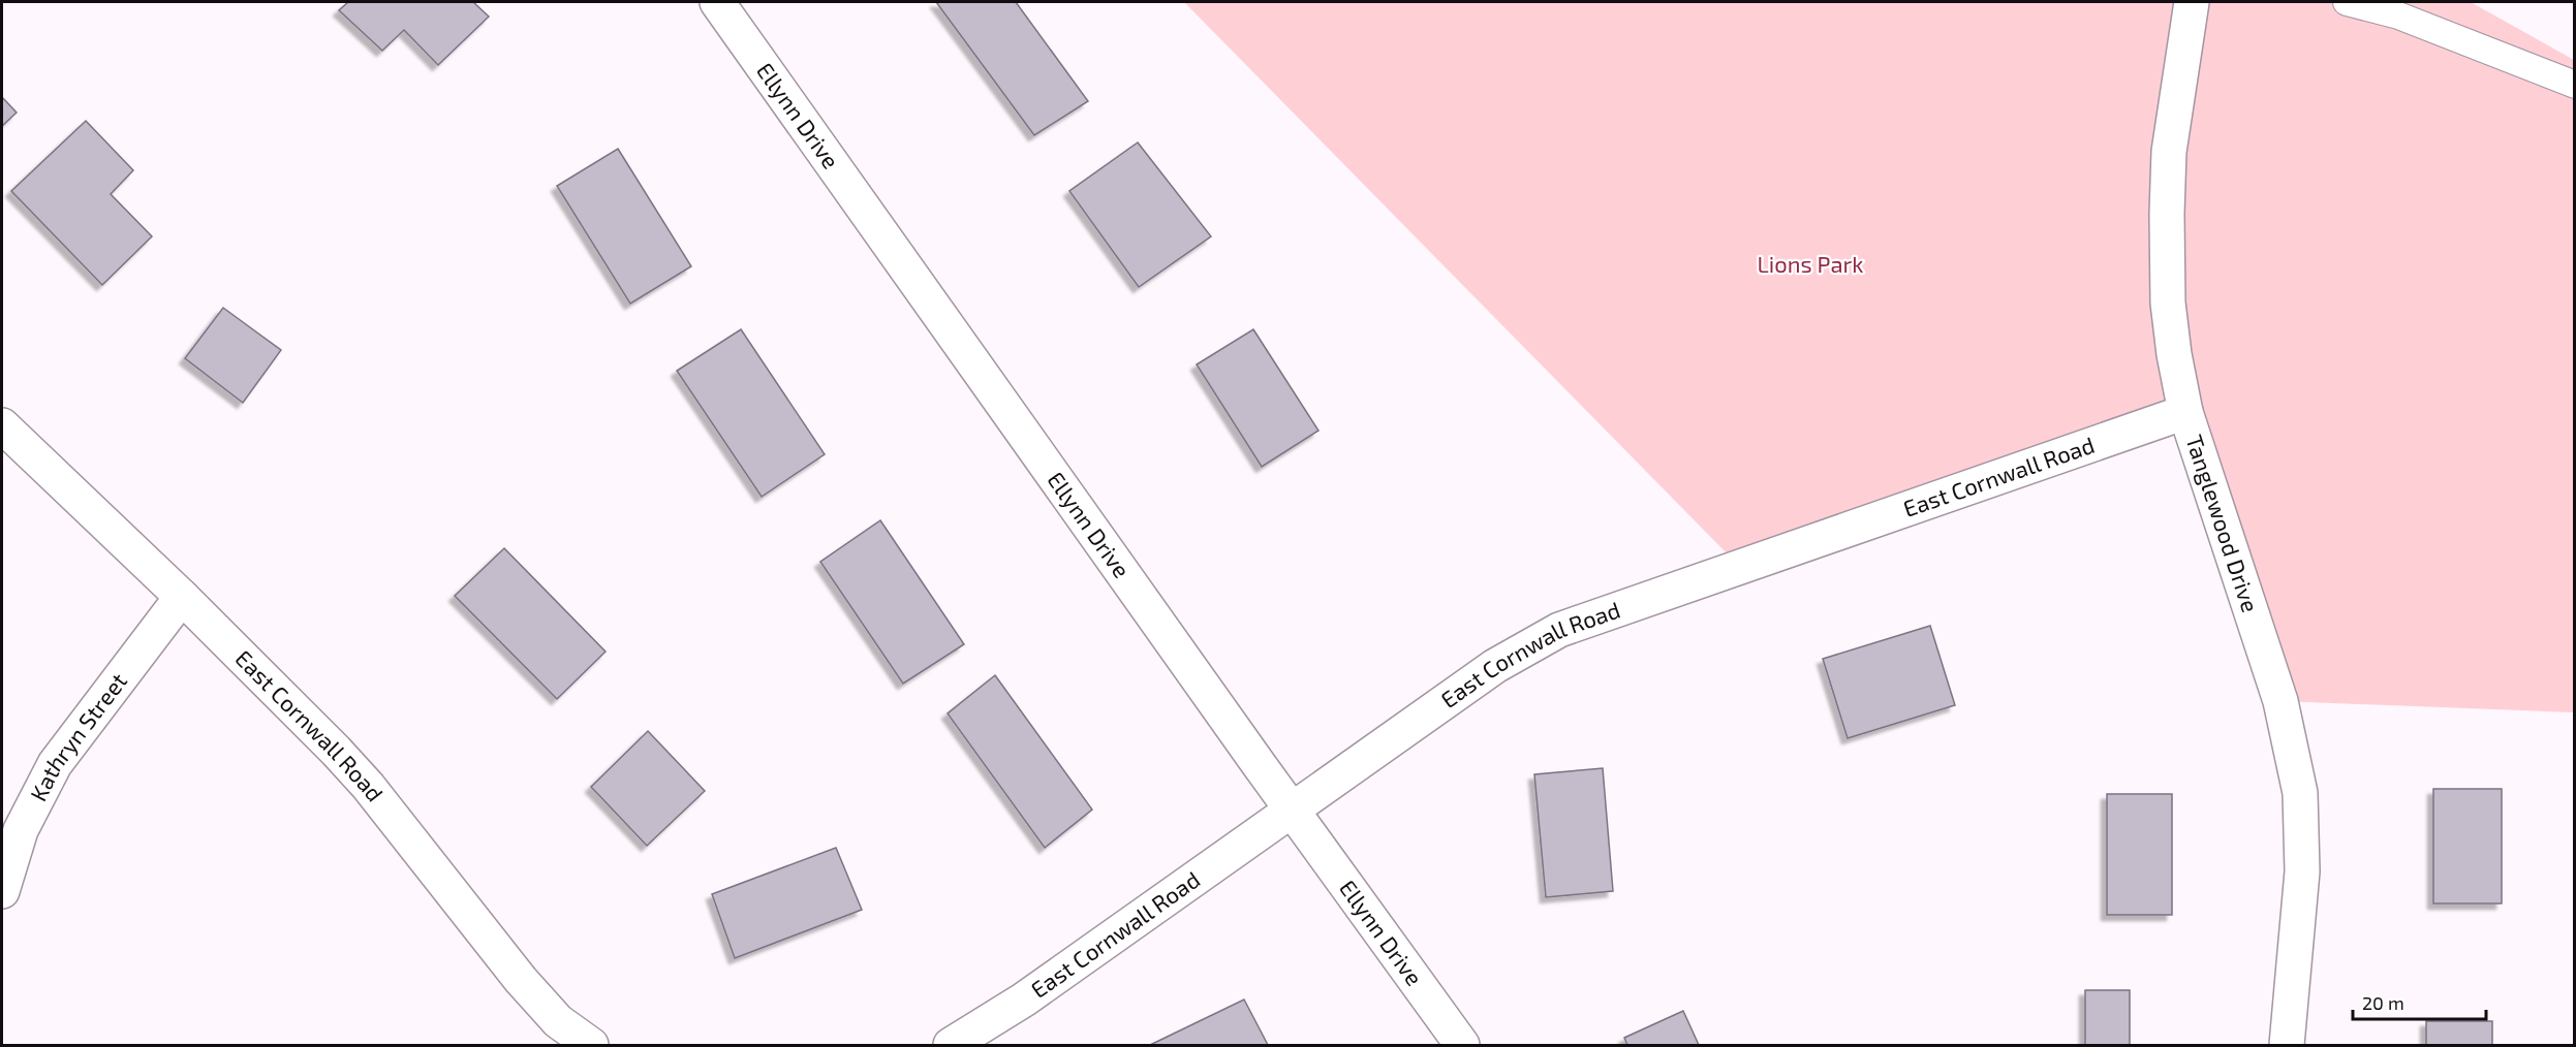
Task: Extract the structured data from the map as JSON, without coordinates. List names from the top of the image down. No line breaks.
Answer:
{"streets":{"street":["Ellynn Drive","East Cornwall Road","Tanglewood Drive","Kathryn Street"]},"crossings":[["Ellynn Drive","East Cornwall Road"],["East Cornwall Road","Tanglewood Drive"],["East Cornwall Road","Kathryn Street"]],"parks":["Lions Park"],"scale_bar":"20 m"}
